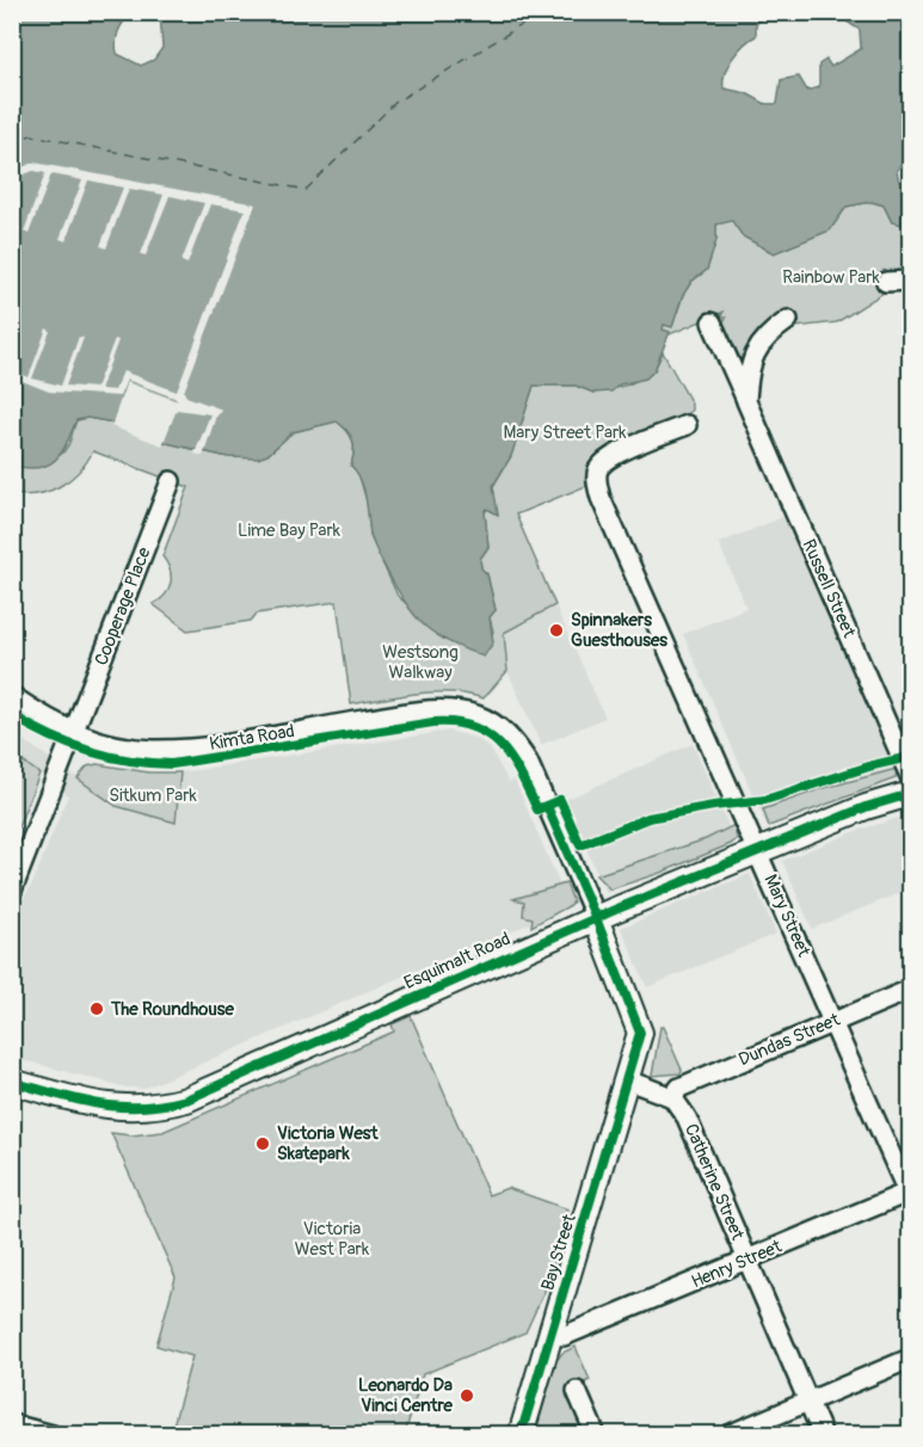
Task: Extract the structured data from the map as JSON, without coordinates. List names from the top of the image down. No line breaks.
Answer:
{"streets":{"main road":["Esquimalt Road","Bay Street"],"street":["Russell Street","Cooperage Place","Kimta Road","Mary Street","Dundas Street","Catherine Street","Henry Street"]},"crossings":[["Cooperage Place","Kimta Road"],["Kimta Road","Esquimalt Road"],["Mary Street","Esquimalt Road"],["Mary Street","Dundas Street"],["Mary Street","Henry Street"],["Dundas Street","Catherine Street"],["Catherine Street","Henry Street"]],"parks":["Rainbow Park","Mary Street Park","Lime Bay Park","Westsong Walkway","Sitkum Park","Victoria West Park"],"places":["Spinnakers Guesthouses","The Roundhouse","Victoria West Skatepark","Leonardo Da Vinci Centre"]}
